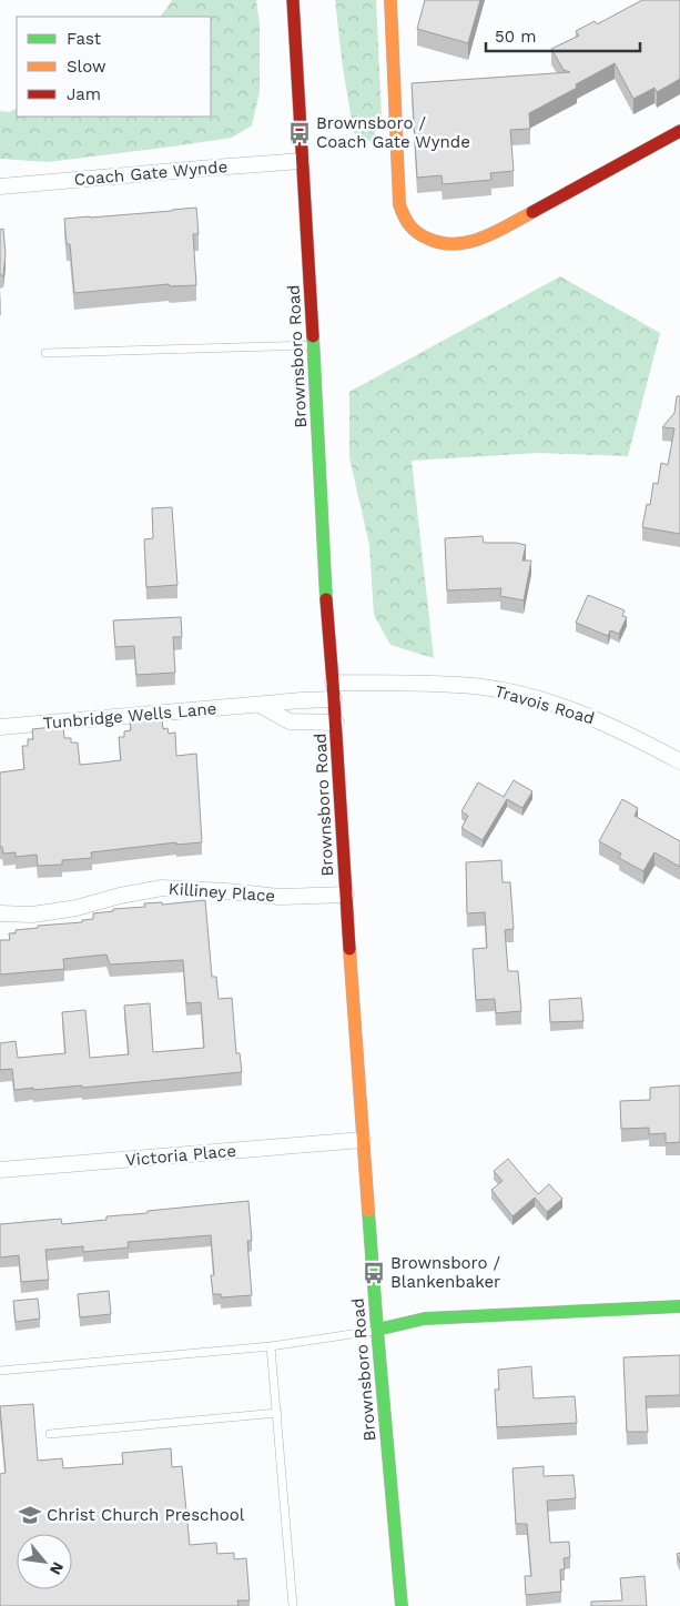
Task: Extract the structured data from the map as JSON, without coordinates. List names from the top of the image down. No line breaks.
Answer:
{"streets":{"main road":["Brownsboro Road"],"street":["Coach Gate Wynde","Travois Road","Tunbridge Wells Lane","Killiney Place","Victoria Place"]},"crossings":[["Coach Gate Wynde","Brownsboro Road"],["Brownsboro Road","Travois Road"],["Brownsboro Road","Tunbridge Wells Lane"],["Brownsboro Road","Killiney Place"],["Brownsboro Road","Victoria Place"]],"places":{"bus stop":["Brownsboro / Coach Gate Wynde","Brownsboro / Blankenbaker"],"school or university":["Christ Church Preschool"]},"legend":["Fast","Slow","Jam"],"scale_bar":"50 m","north":"bottom right"}
